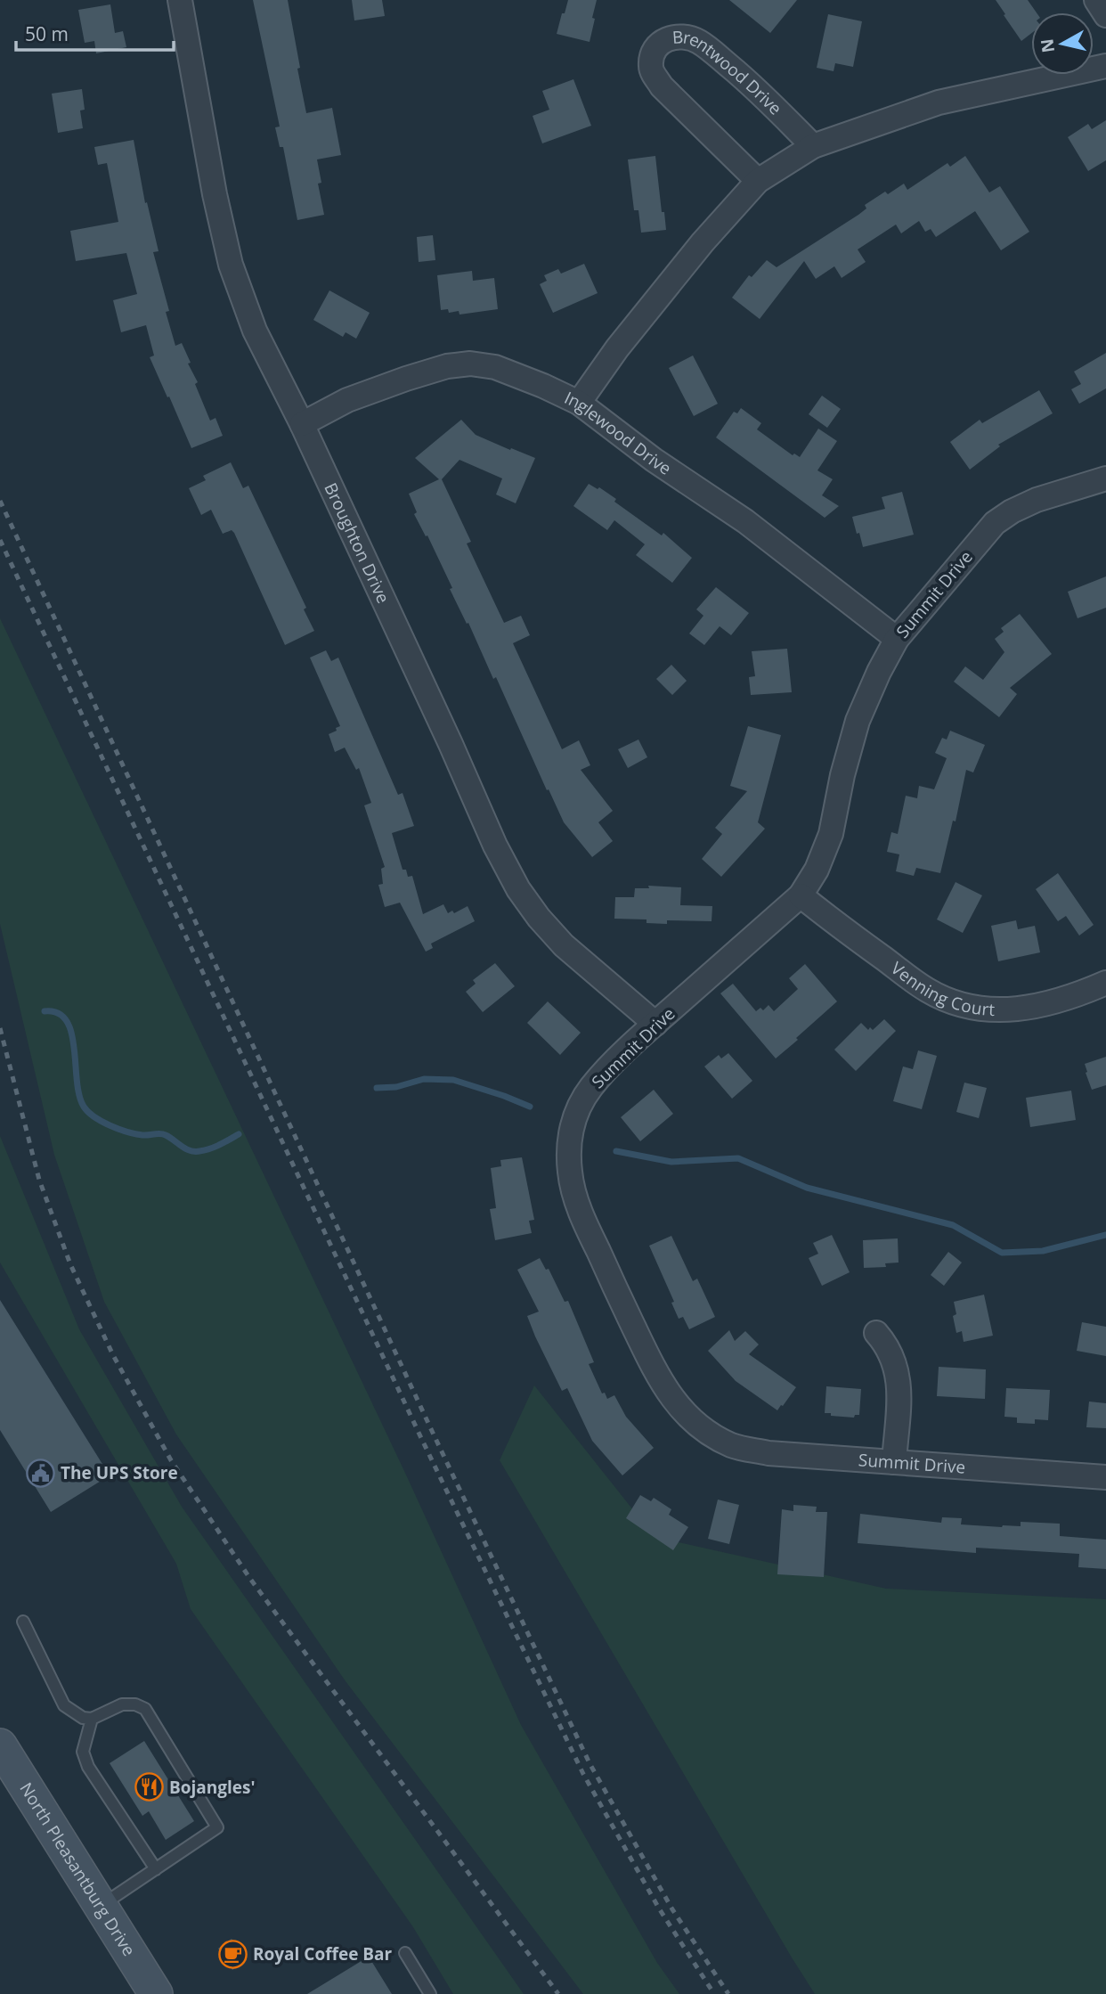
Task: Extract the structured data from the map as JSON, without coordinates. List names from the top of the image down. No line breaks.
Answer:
{"streets":{"main road":["North Pleasantburg Drive"],"street":["Brentwood Drive","Inglewood Drive","Broughton Drive","Summit Drive","Venning Court"]},"crossings":[["Inglewood Drive","Broughton Drive"],["Inglewood Drive","Summit Drive"],["Broughton Drive","Summit Drive"],["Summit Drive","Venning Court"]],"places":{"public building":["The UPS Store"],"restaurant":["Bojangles'"],"cafe":["Royal Coffee Bar"]},"scale_bar":"50 m","north":"left"}
